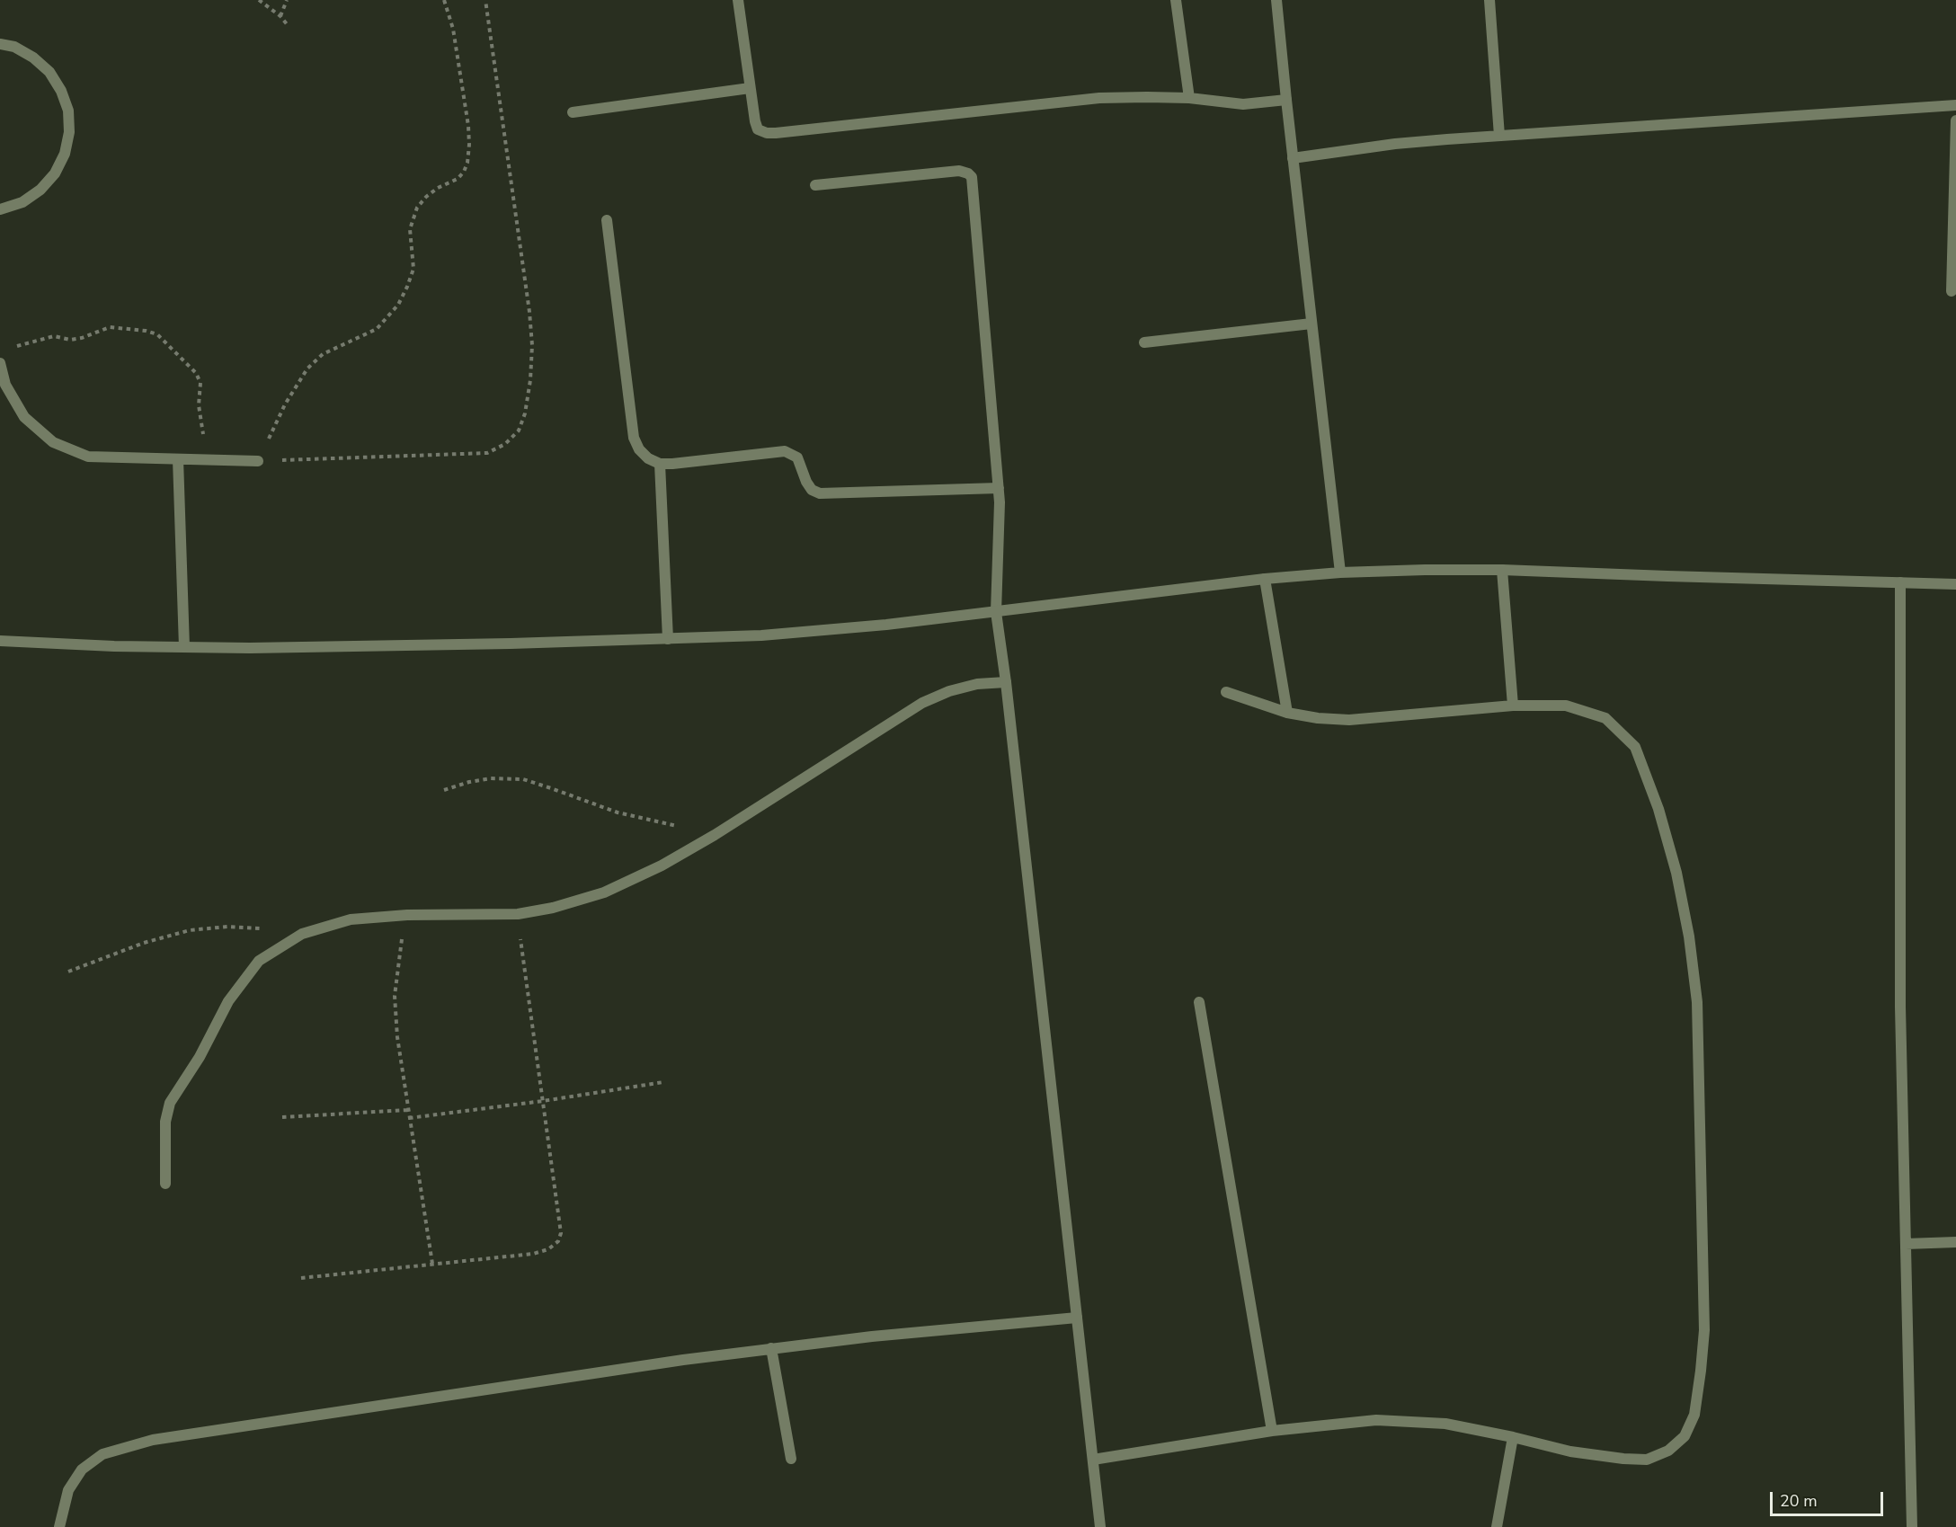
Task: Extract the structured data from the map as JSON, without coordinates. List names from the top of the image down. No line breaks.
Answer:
{"scale_bar":"20 m"}
